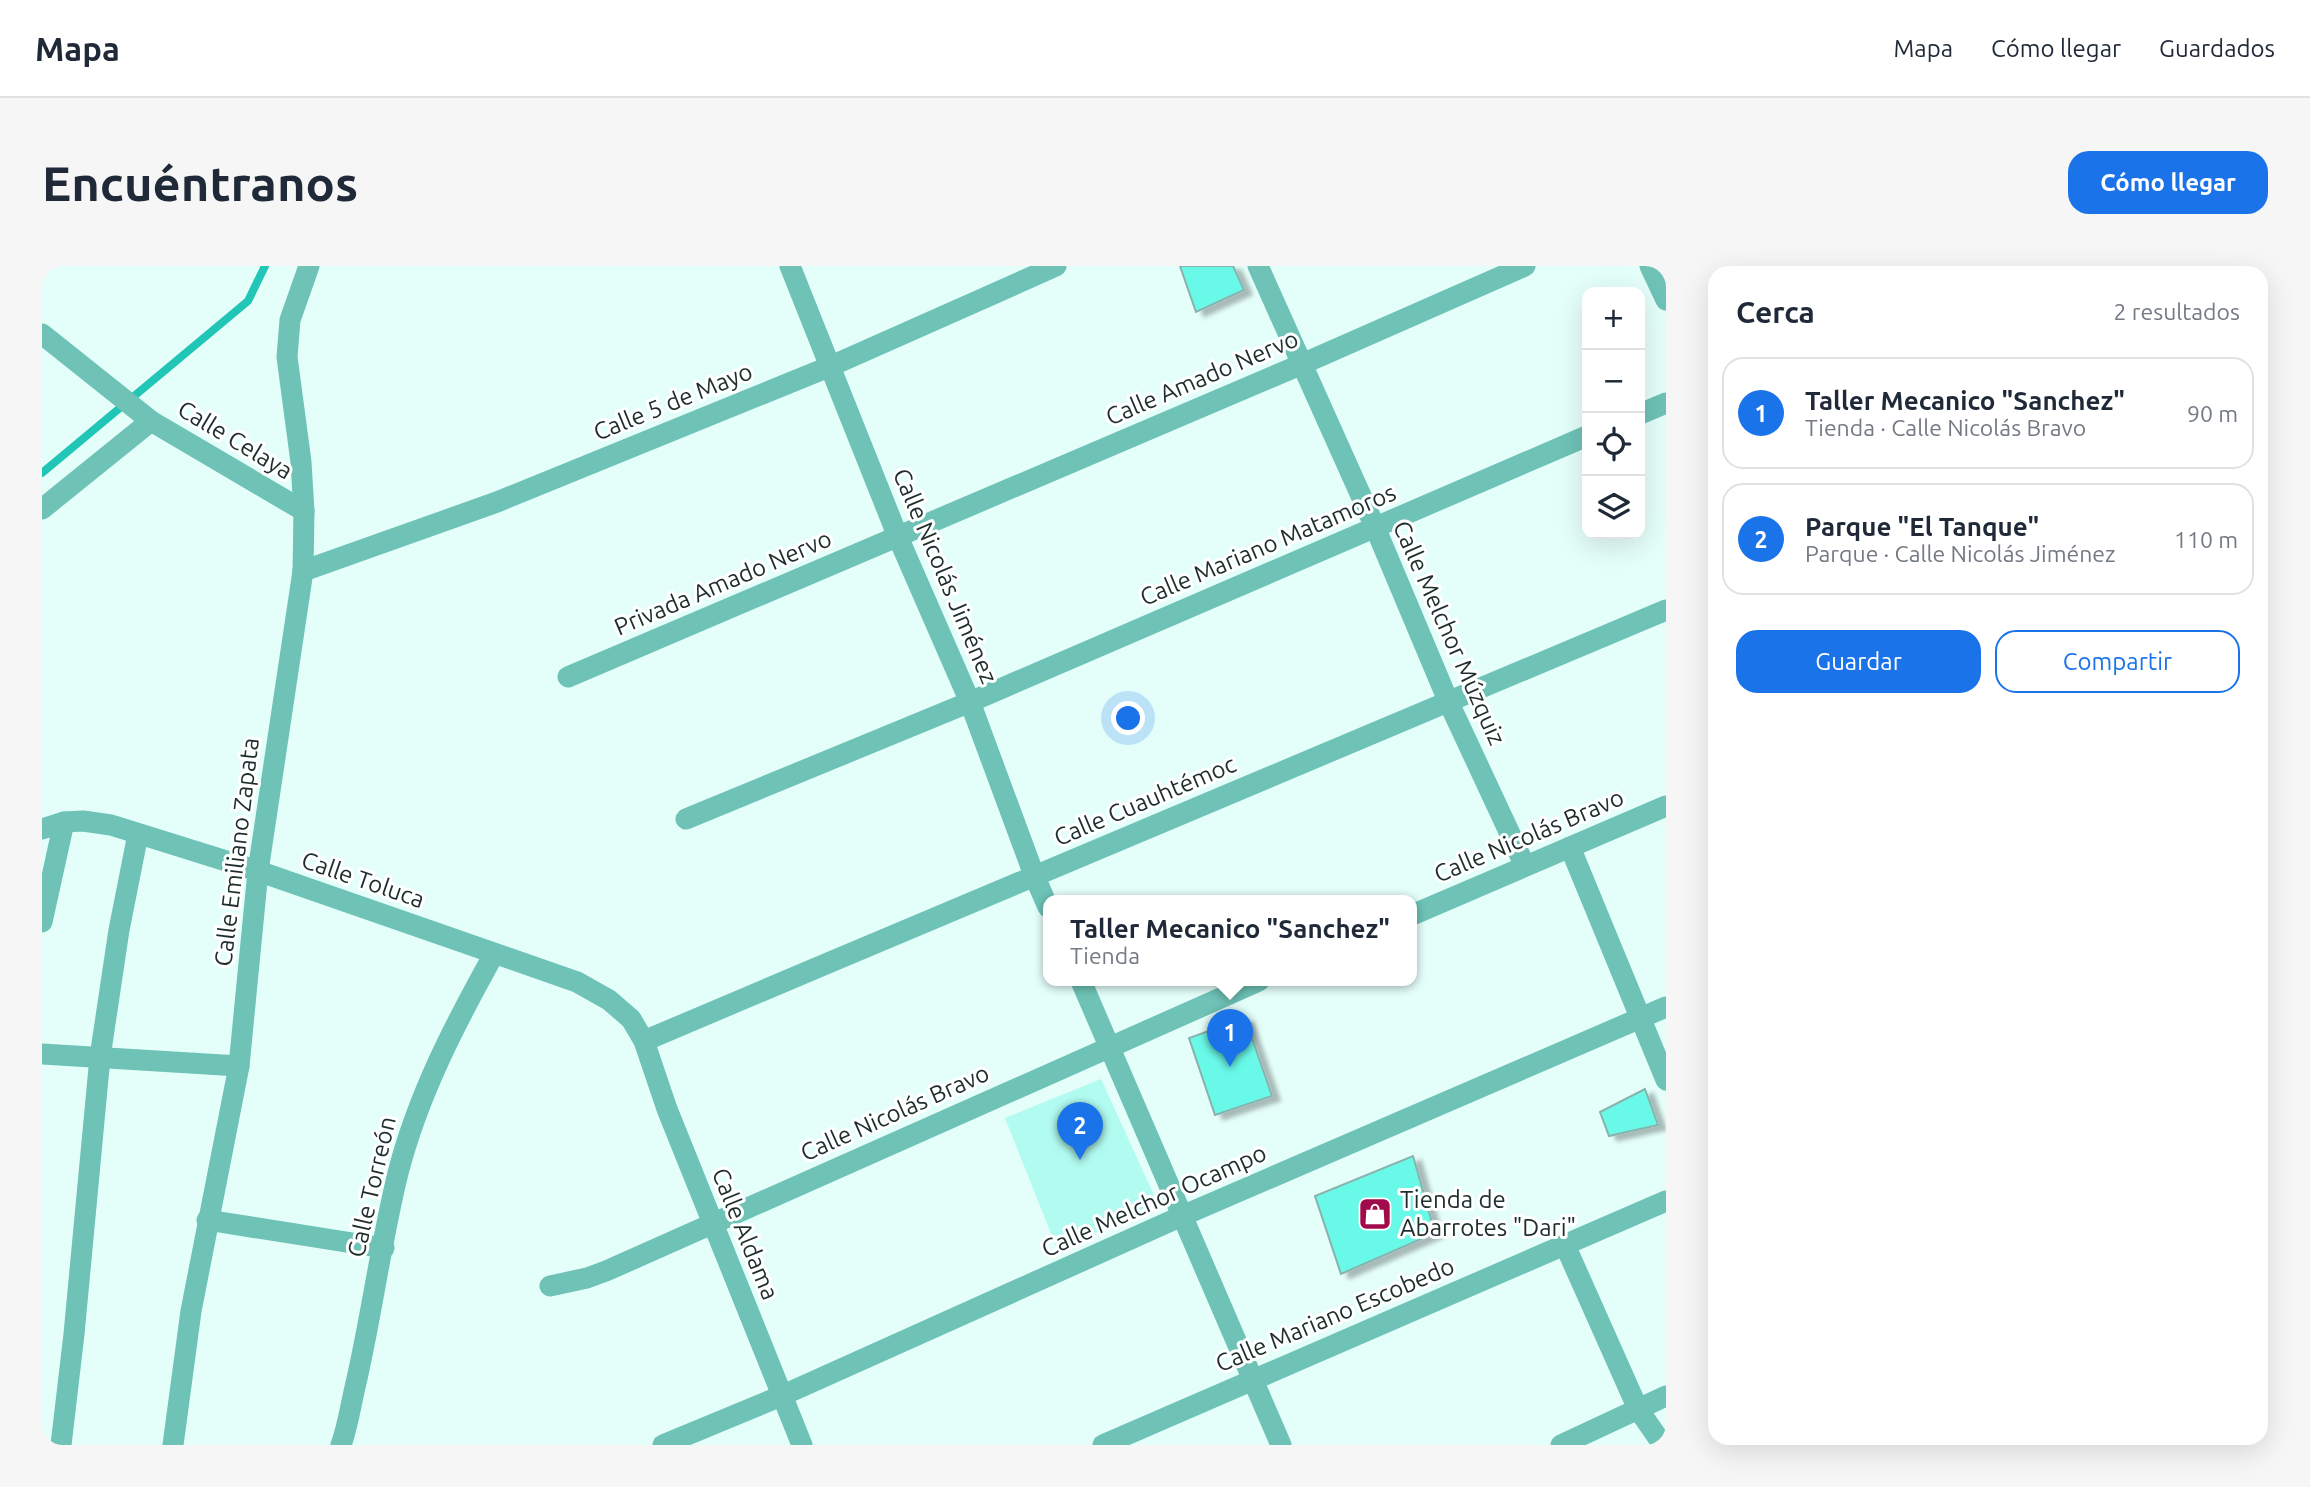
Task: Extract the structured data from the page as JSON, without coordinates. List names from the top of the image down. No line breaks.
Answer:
{"streets":{"street":["Calle Amado Nervo","Calle 5 de Mayo","Calle Celaya","Calle Mariano Matamoros","Calle Nicolás Jiménez","Privada Amado Nervo","Calle Melchor Múzquiz","Calle Cuauhtémoc","Calle Nicolás Bravo","Calle Emiliano Zapata","Calle Toluca","Calle Torreón","Calle Melchor Ocampo","Calle Aldama","Calle Mariano Escobedo"]},"crossings":[["Calle Amado Nervo","Calle Nicolás Jiménez"],["Calle Amado Nervo","Privada Amado Nervo"],["Calle Amado Nervo","Calle Melchor Múzquiz"],["Calle 5 de Mayo","Calle Nicolás Jiménez"],["Calle 5 de Mayo","Calle Emiliano Zapata"],["Calle Celaya","Calle Emiliano Zapata"],["Calle Mariano Matamoros","Calle Nicolás Jiménez"],["Calle Mariano Matamoros","Calle Melchor Múzquiz"],["Calle Nicolás Jiménez","Privada Amado Nervo"],["Calle Nicolás Jiménez","Calle Cuauhtémoc"],["Calle Melchor Múzquiz","Calle Cuauhtémoc"],["Calle Melchor Múzquiz","Calle Nicolás Bravo"],["Calle Cuauhtémoc","Calle Toluca"],["Calle Cuauhtémoc","Calle Aldama"],["Calle Nicolás Bravo","Calle Aldama"],["Calle Emiliano Zapata","Calle Toluca"],["Calle Toluca","Calle Torreón"],["Calle Toluca","Calle Aldama"],["Calle Melchor Ocampo","Calle Aldama"]],"places":{"shop":["Tienda de Abarrotes \"Dari\""]},"page":{"header":"Mapa","nav":["Mapa","Cómo llegar","Guardados"],"buttons":["Cómo llegar",["Guardar","Compartir"]],"title":"Encuéntranos","heading":["Cerca","2 resultados"],"map_buttons":["+","−"],"list":[{"mark":"1","name":"Taller Mecanico \"Sanchez\"","note":"Tienda · Calle Nicolás Bravo","value":"90 m"},{"mark":"2","name":"Parque \"El Tanque\"","note":"Parque · Calle Nicolás Jiménez","value":"110 m"}],"popup":["Taller Mecanico \"Sanchez\"","Tienda"],"pins":["1","2"]}}
